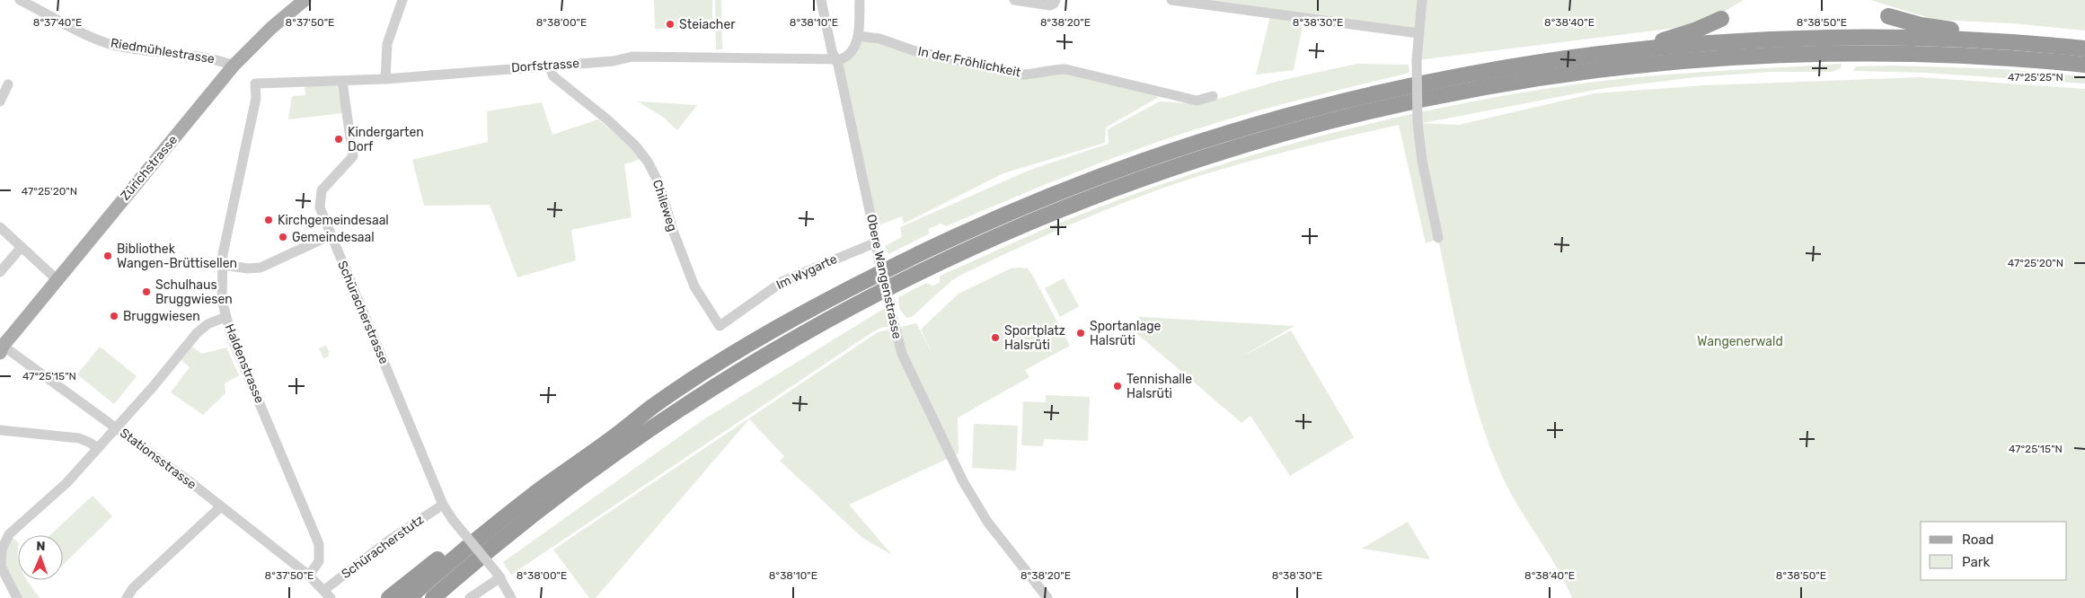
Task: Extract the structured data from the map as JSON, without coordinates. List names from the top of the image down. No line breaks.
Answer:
{"streets":{"main road":["Zürichstrasse"],"street":["Riedmühlestrasse","In der Fröhlichkeit","Dorfstrasse","Chileweg","Im Wygarte","Obere Wangenstrasse","Schüracherstrasse","Haldenstrasse","Stationsstrasse","Schüracherstutz"]},"crossings":[["Riedmühlestrasse","Zürichstrasse"],["Dorfstrasse","Chileweg"],["Dorfstrasse","Obere Wangenstrasse"],["Dorfstrasse","Schüracherstrasse"],["Dorfstrasse","Haldenstrasse"],["Zürichstrasse","Stationsstrasse"],["Chileweg","Im Wygarte"],["Im Wygarte","Obere Wangenstrasse"],["Schüracherstrasse","Schüracherstutz"],["Haldenstrasse","Stationsstrasse"]],"parks":["Wangenerwald"],"places":["Steiacher","Kindergarten Dorf","Kirchgemeindesaal","Gemeindesaal","Bibliothek Wangen-Brüttisellen","Schulhaus Bruggwiesen","Bruggwiesen","Sportanlage Halsrüti","Sportplatz Halsrüti","Tennishalle Halsrüti"],"legend":["Road","Park"],"north":"top","coordinates":["8°37'40\"E","8°37'50\"E","8°38'00\"E","8°38'10\"E","8°38'20\"E","8°38'30\"E","8°38'40\"E","8°38'50\"E","47°25'25\"N","47°25'20\"N","47°25'15\"N"]}
